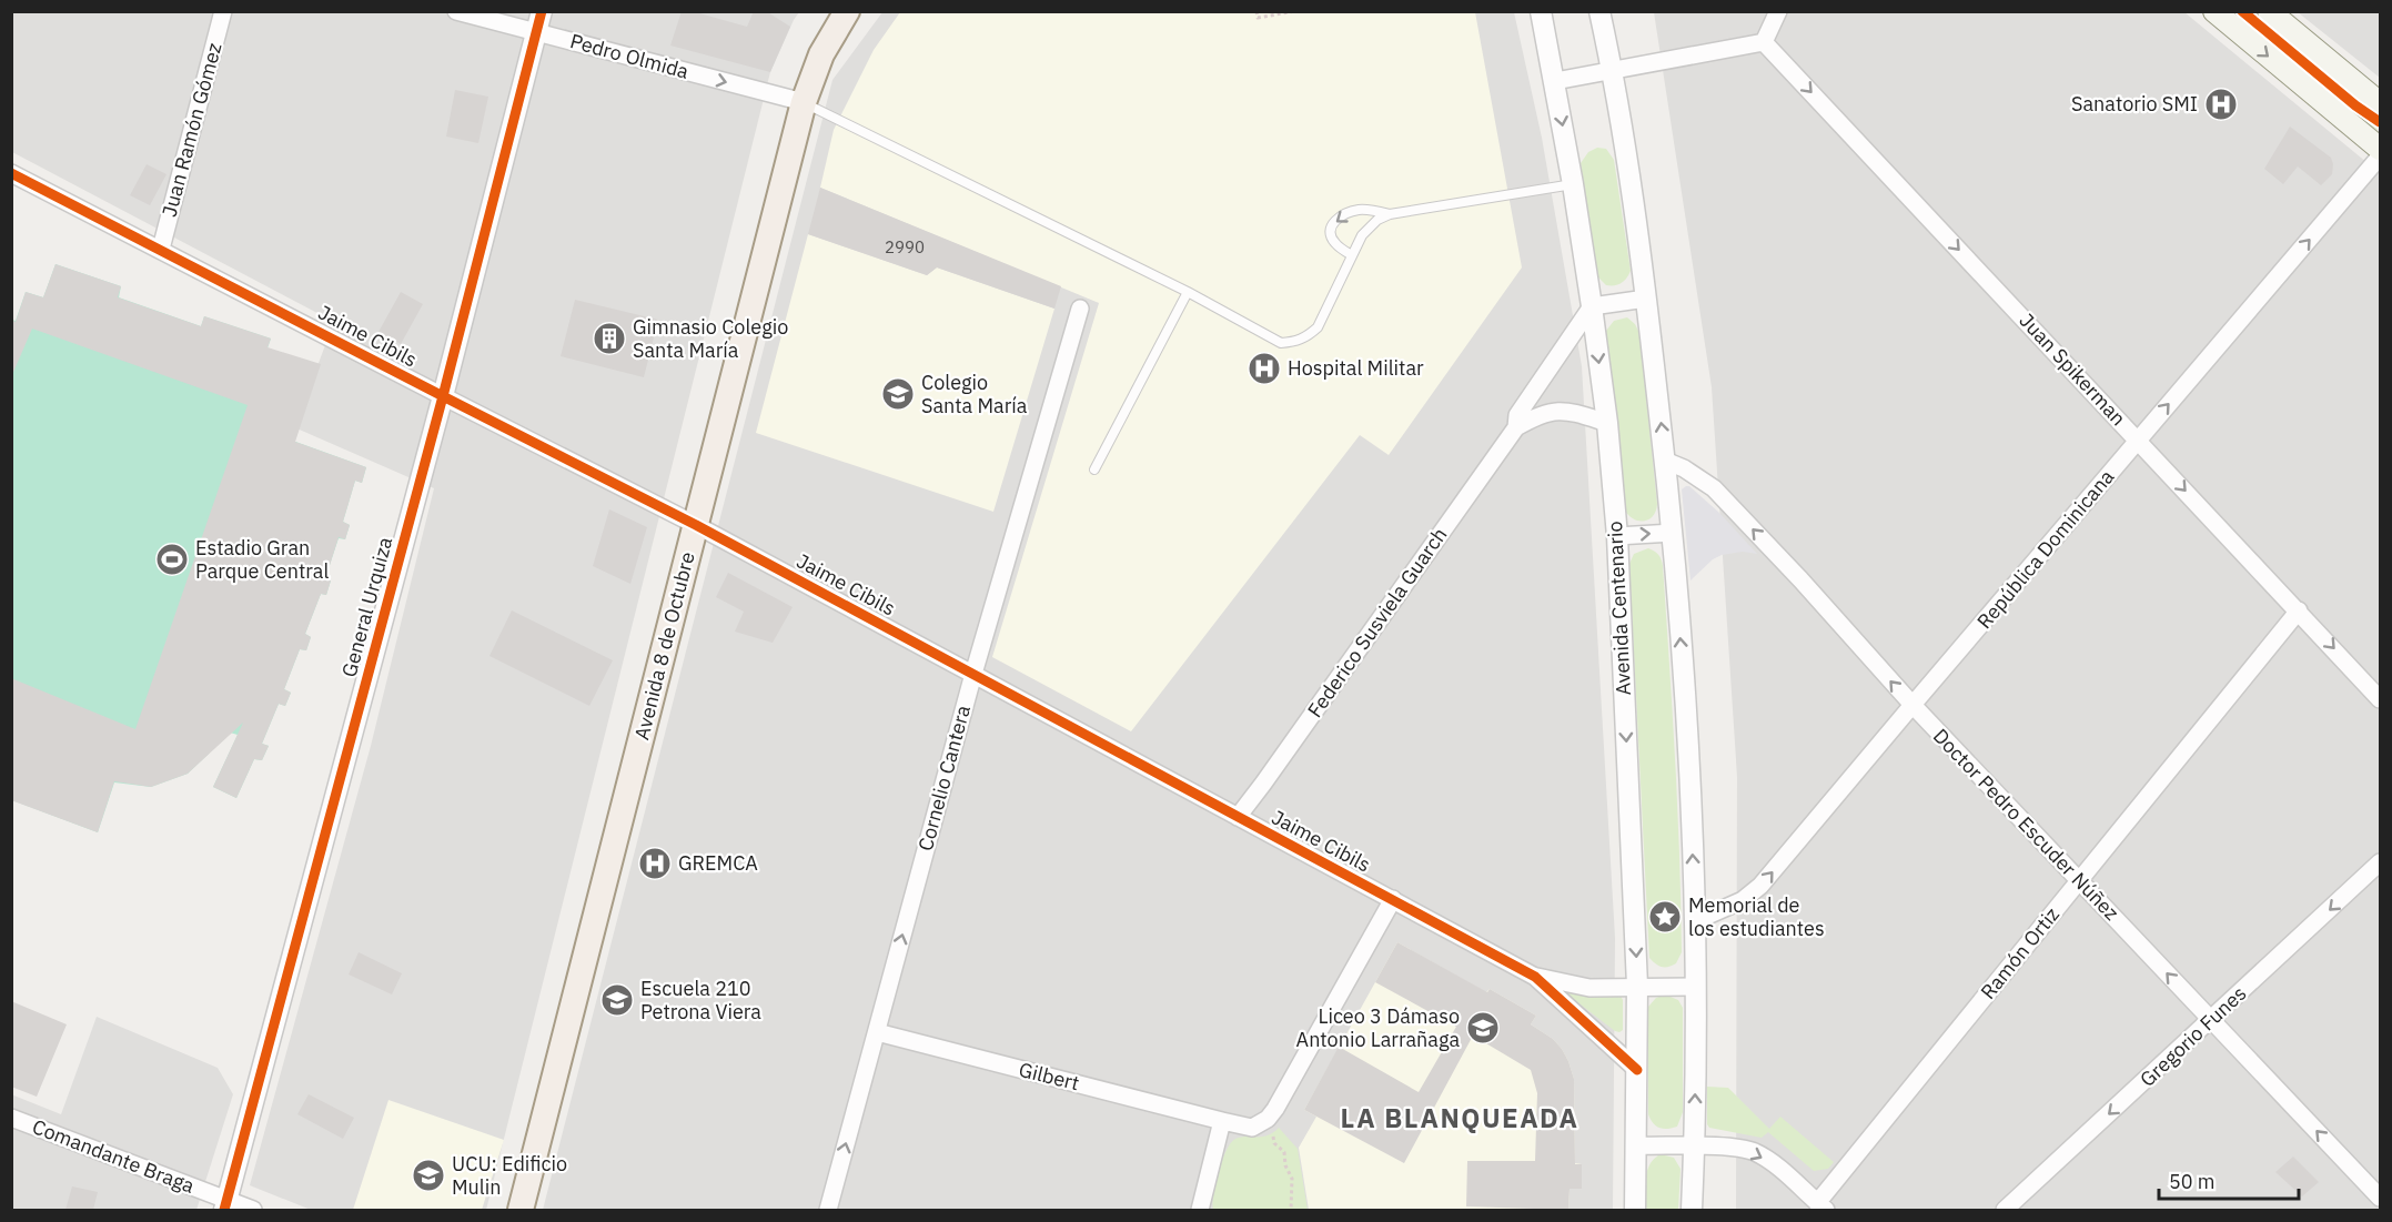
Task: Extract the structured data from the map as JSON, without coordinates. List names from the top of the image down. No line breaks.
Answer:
{"streets":{"main road":["Avenida 8 de Octubre"],"street":["Pedro Olmida","Juan Ramón Gómez","Jaime Cibils","Juan Spikerman","República Dominicana","General Urquiza","Avenida Centenario","Federico Susviela Guarch","Cornelio Cantera","Doctor Pedro Escuder Núñez","Ramón Ortiz","Gregorio Funes","Gilbert","Comandante Braga"]},"crossings":[["Pedro Olmida","General Urquiza"],["Pedro Olmida","Avenida 8 de Octubre"],["Juan Ramón Gómez","Jaime Cibils"],["Jaime Cibils","General Urquiza"],["Jaime Cibils","Avenida Centenario"],["Jaime Cibils","Federico Susviela Guarch"],["Jaime Cibils","Avenida 8 de Octubre"],["Jaime Cibils","Cornelio Cantera"],["Juan Spikerman","República Dominicana"],["Juan Spikerman","Ramón Ortiz"],["República Dominicana","Doctor Pedro Escuder Núñez"],["General Urquiza","Comandante Braga"],["Avenida Centenario","Federico Susviela Guarch"],["Cornelio Cantera","Gilbert"],["Doctor Pedro Escuder Núñez","Ramón Ortiz"],["Doctor Pedro Escuder Núñez","Gregorio Funes"]],"one_way":["Pedro Olmida","Juan Spikerman","República Dominicana","Cornelio Cantera","Doctor Pedro Escuder Núñez","Gregorio Funes"],"districts":["LA BLANQUEADA"],"places":{"hospital":["Sanatorio SMI","Hospital Militar","GREMCA"],"building":["Gimnasio Colegio Santa María"],"school or university":["Colegio Santa María","Escuela 210 Petrona Viera","Liceo 3 Dámaso Antonio Larrañaga","UCU: Edificio Mulin"],"sports":["Estadio Gran Parque Central"],"place":["Memorial de los estudiantes"]},"house_numbers":["2990"],"scale_bar":"50 m"}
